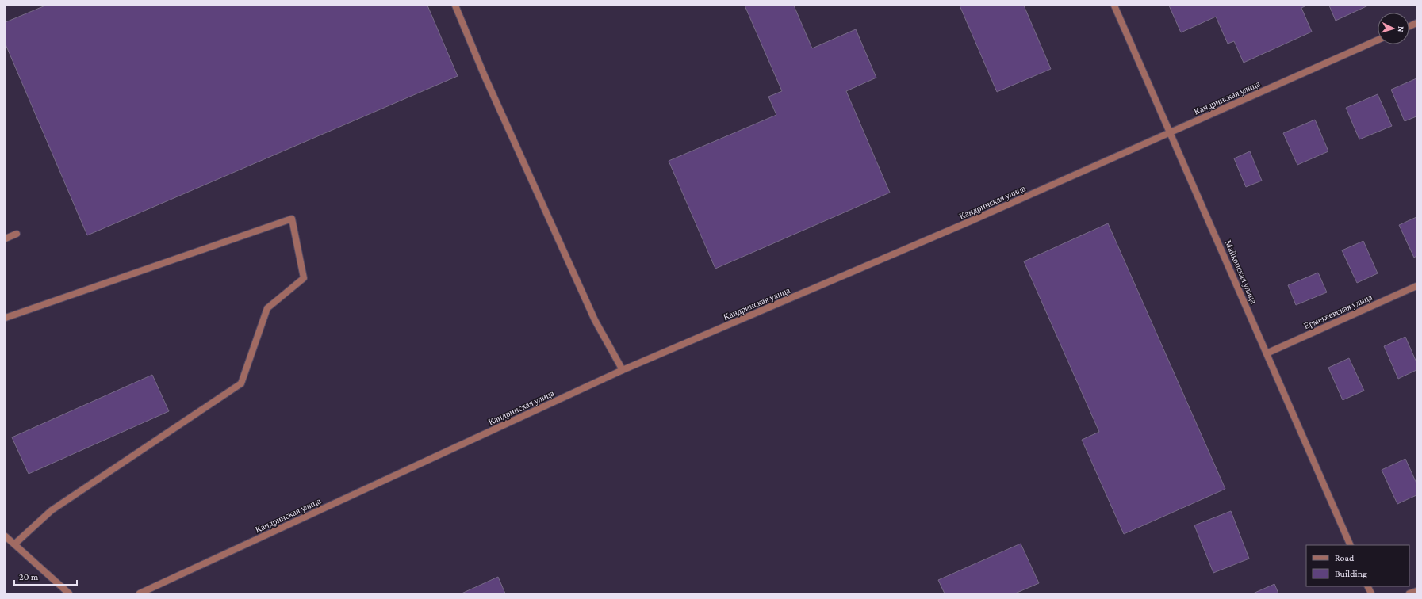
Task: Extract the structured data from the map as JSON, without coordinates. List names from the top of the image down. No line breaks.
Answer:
{"streets":{"street":["Кандринская улица","Майкопская улица","Ермекеевская улица"]},"crossings":[["Кандринская улица","Майкопская улица"],["Майкопская улица","Ермекеевская улица"]],"legend":["Road","Building"],"scale_bar":"20 m","north":"right"}
